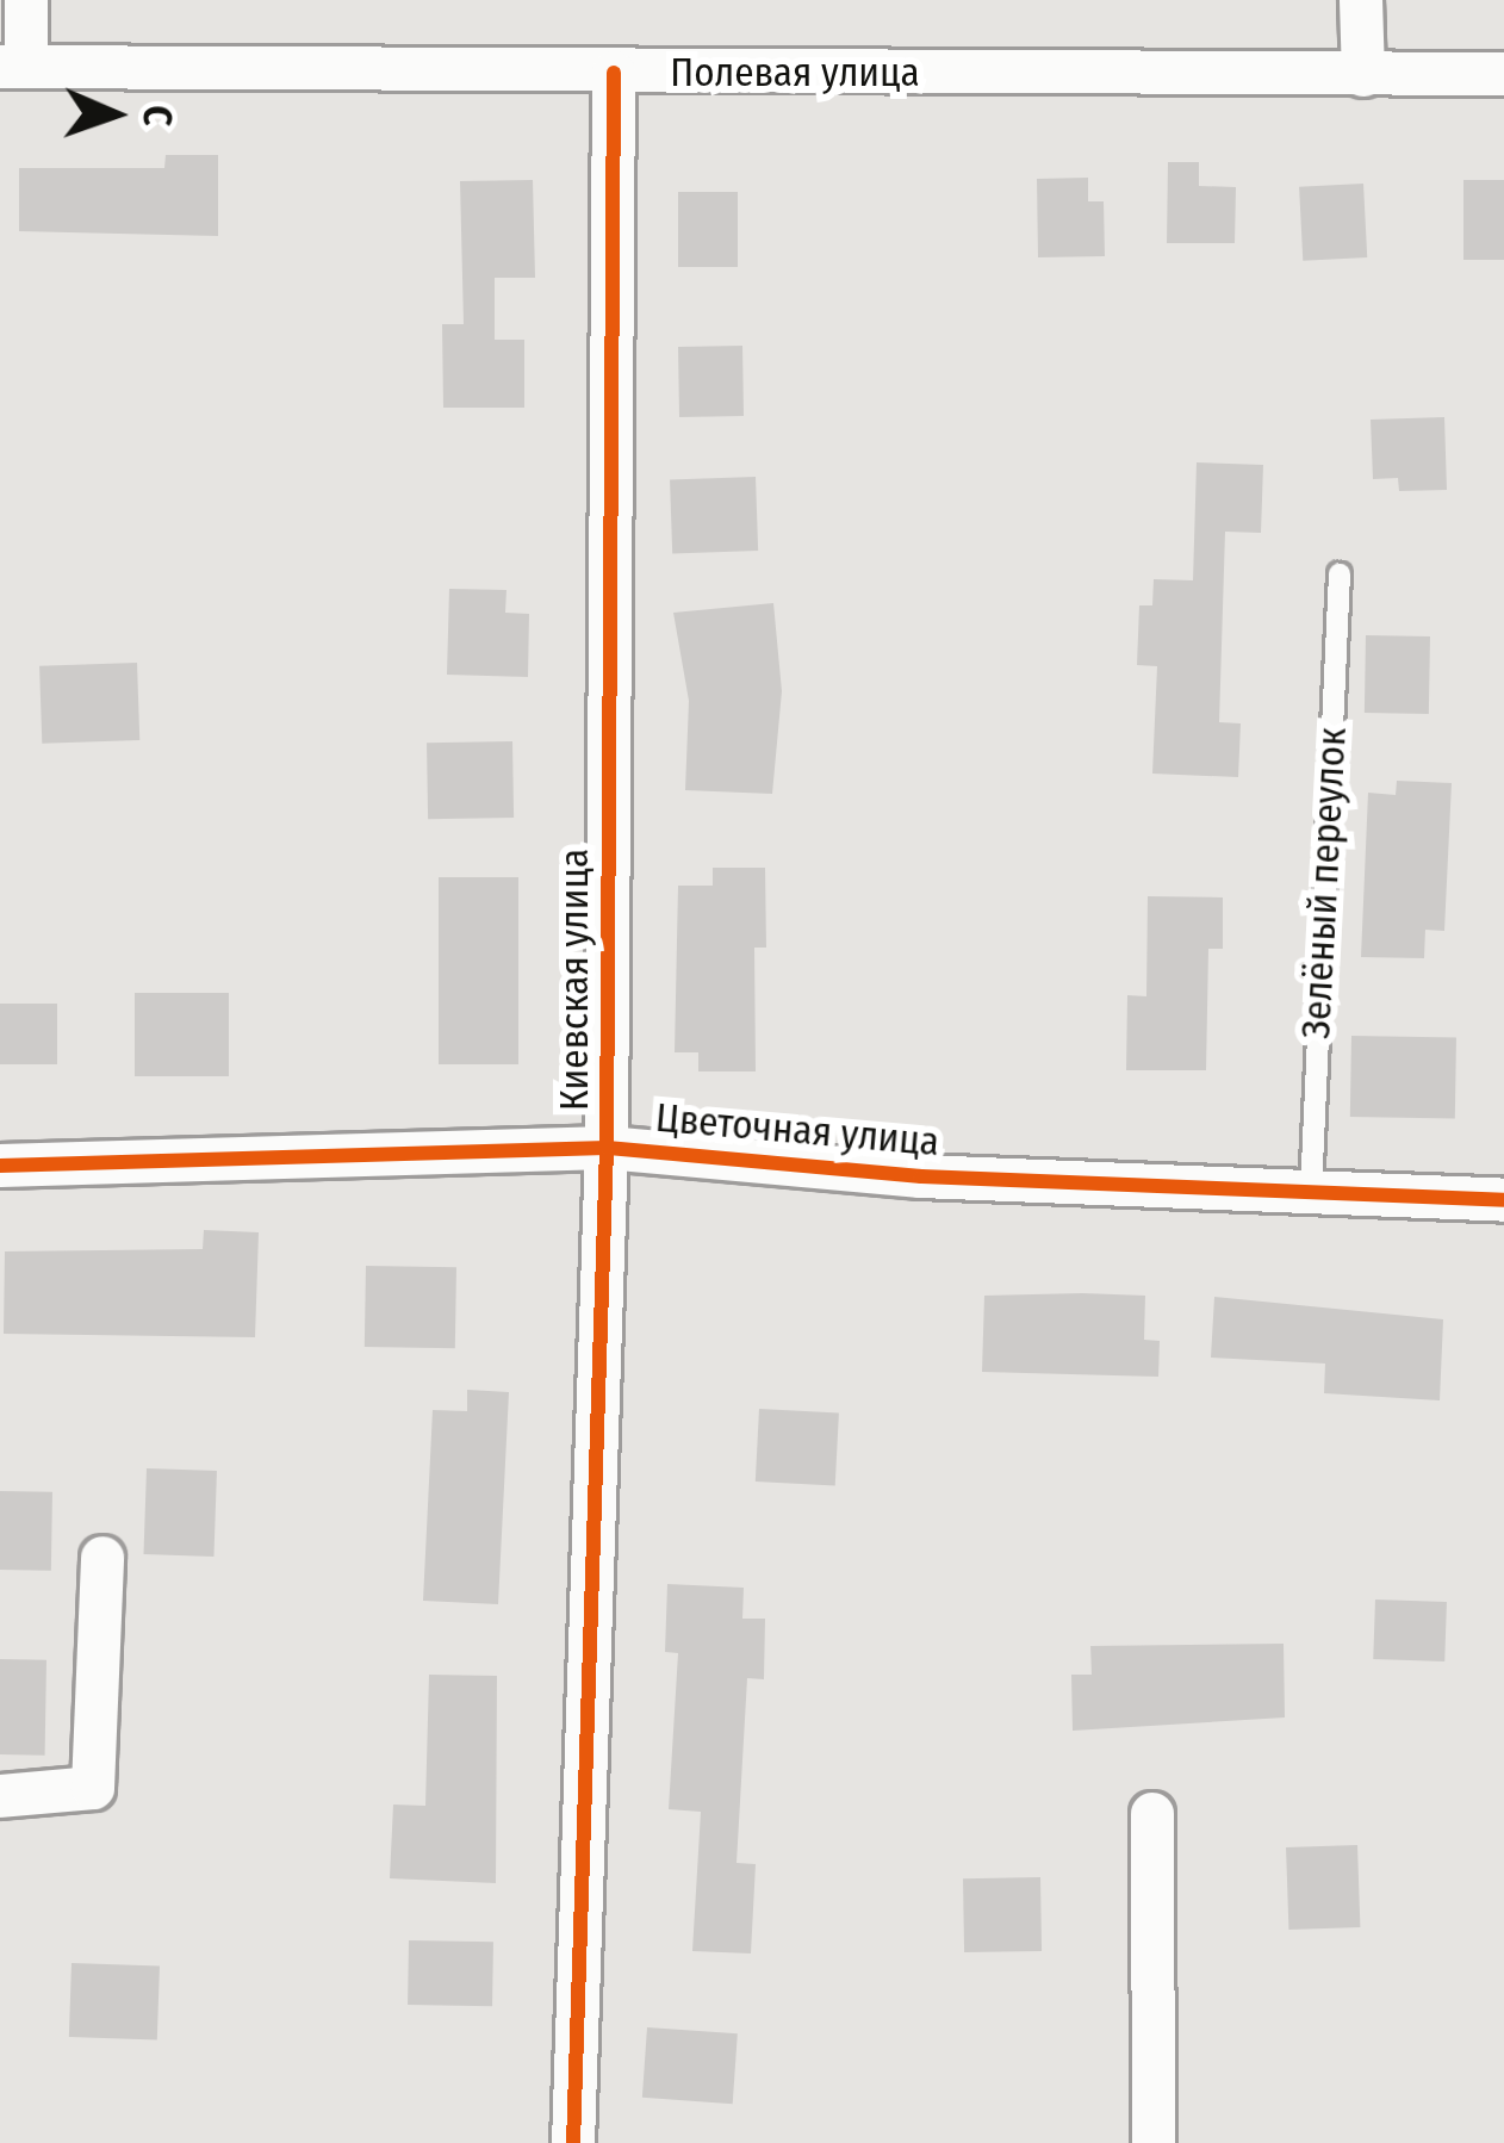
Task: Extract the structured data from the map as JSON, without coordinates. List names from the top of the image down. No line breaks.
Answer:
{"streets":{"street":["Полевая улица","Киевская улица","Цветочная улица"],"lane":["Зелёный переулок"]},"crossings":[["Полевая улица","Киевская улица"],["Зелёный переулок","Цветочная улица"],["Киевская улица","Цветочная улица"]],"north":"right"}
